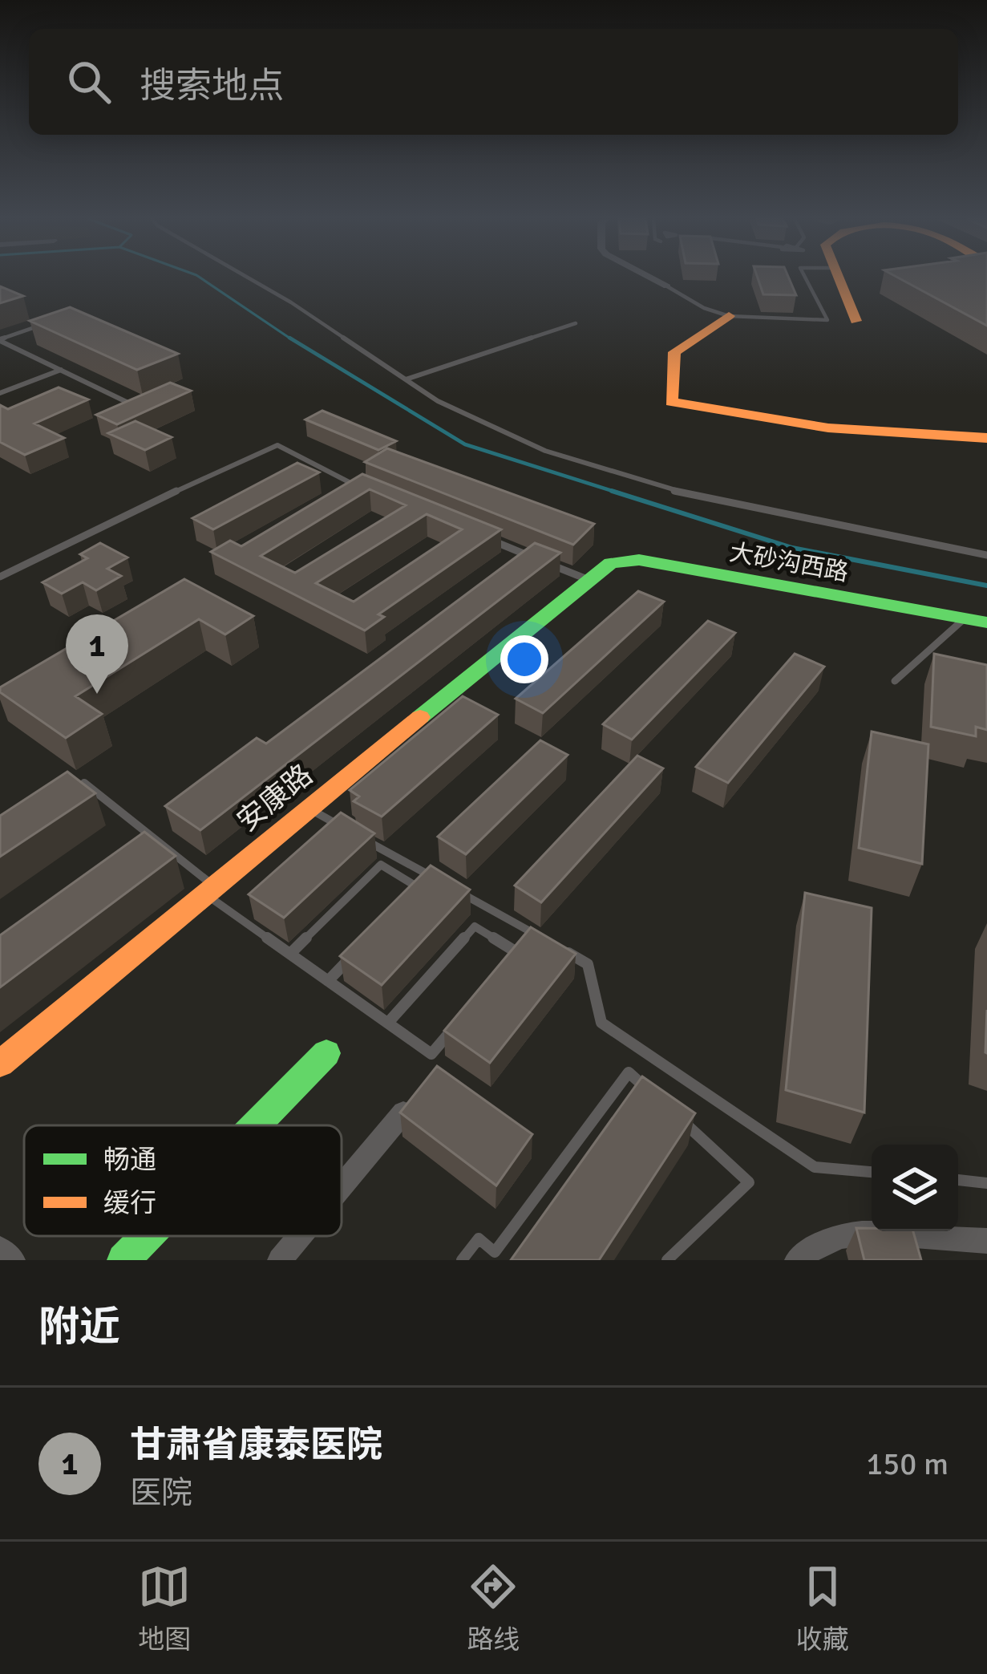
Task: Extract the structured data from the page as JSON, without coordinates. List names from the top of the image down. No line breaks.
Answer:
{"streets":{"street":["大砂沟西路","安康路"]},"crossings":[["大砂沟西路","安康路"]],"legend":["畅通","缓行"],"page":{"search":"搜索地点","pins":"1","heading":"附近","list":[{"mark":"1","name":"甘肃省康泰医院","note":"医院","value":"150 m"}],"nav":["地图","路线","收藏"]}}
